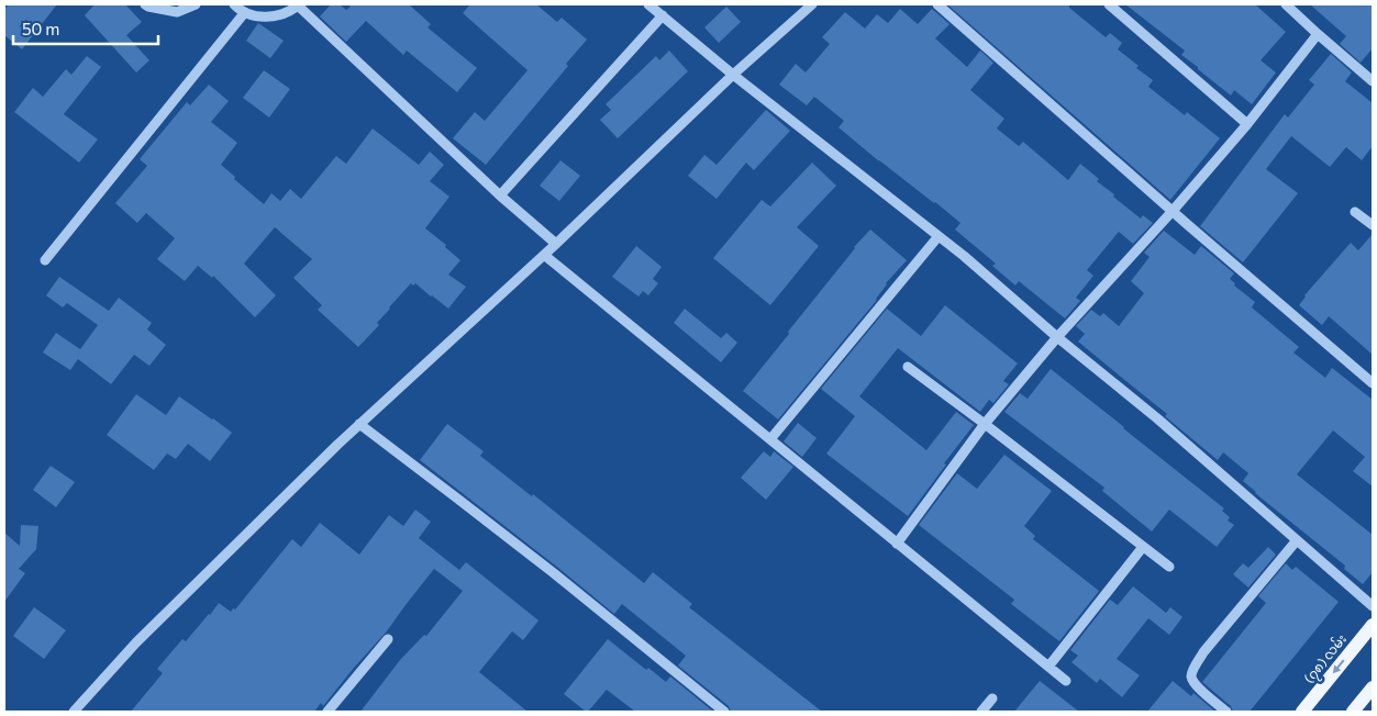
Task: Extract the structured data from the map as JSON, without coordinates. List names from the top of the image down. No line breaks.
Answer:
{"streets":{"main road":["(၇၈) လမ်း"]},"one_way":["(၇၈) လမ်း"],"scale_bar":"50 m"}
